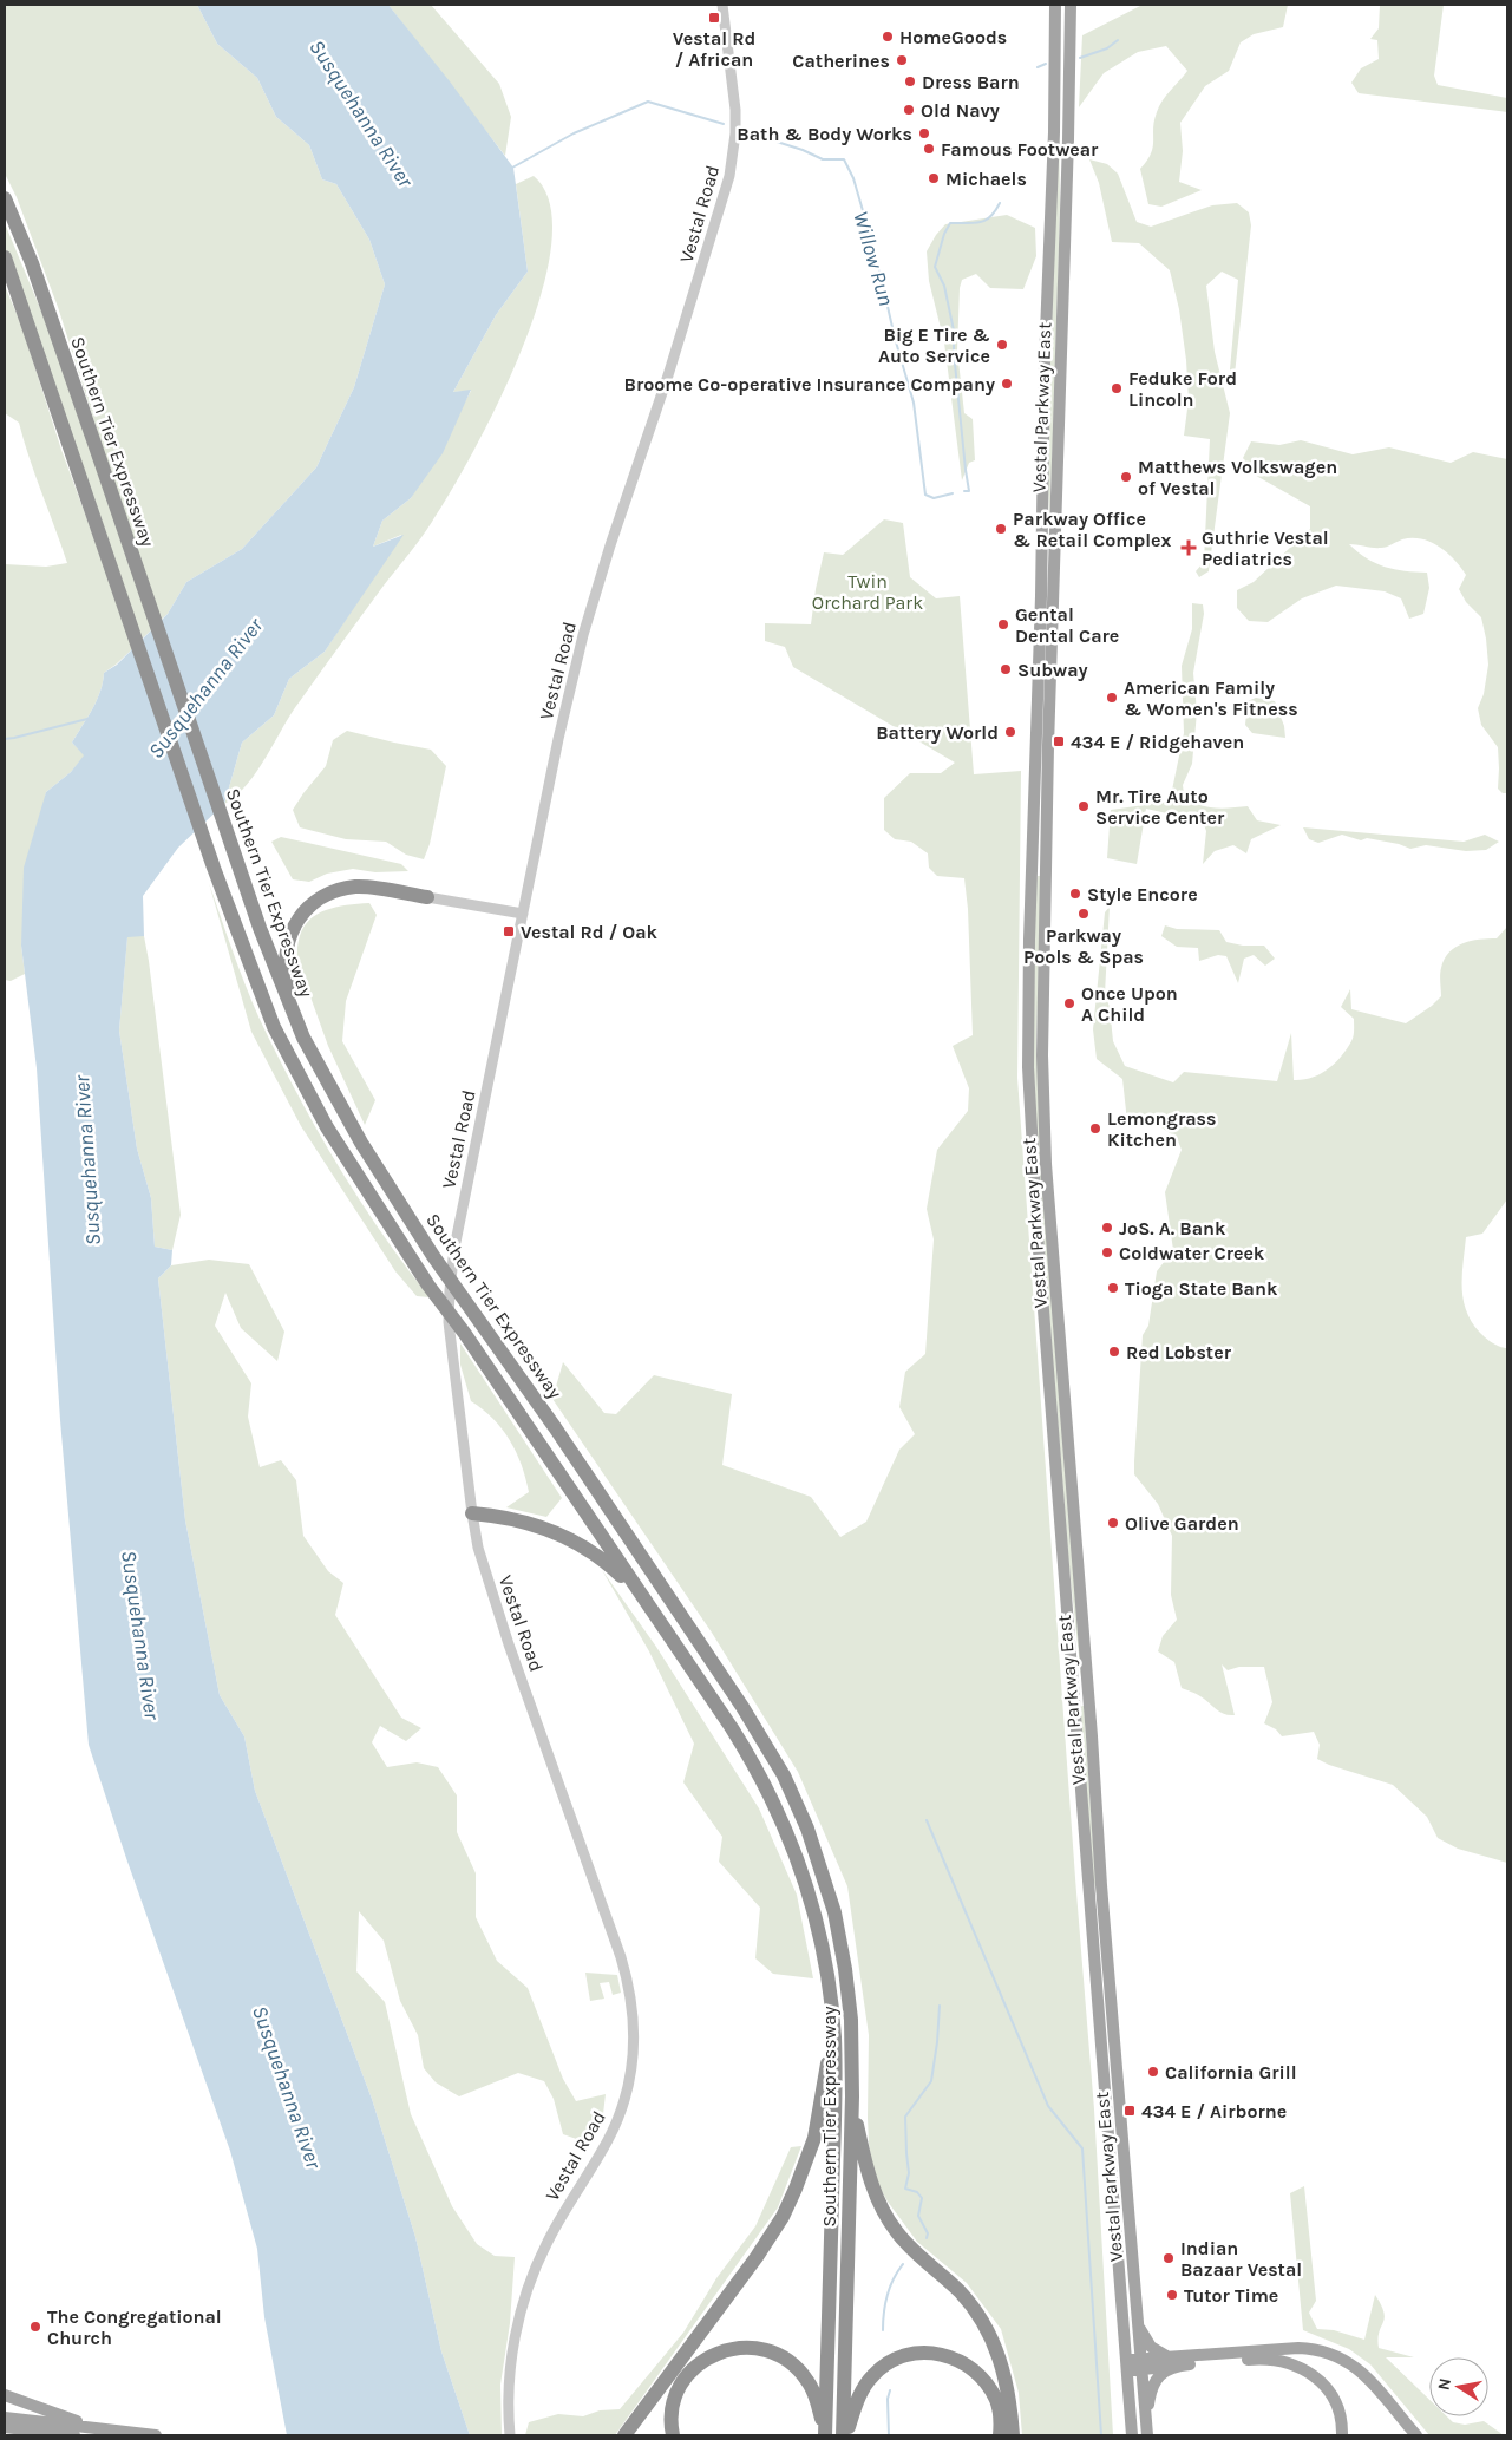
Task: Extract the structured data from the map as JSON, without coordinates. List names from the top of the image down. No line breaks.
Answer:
{"streets":{"highway":["Southern Tier Expressway"],"main road":["Vestal Parkway East"],"street":["Vestal Road"]},"water":["Susquehanna River","Willow Run"],"parks":["Twin Orchard Park"],"places":{"transit":["Vestal Rd / African","434 E / Ridgehaven","Vestal Rd / Oak","434 E / Airborne"],"other":["HomeGoods","Catherines","Dress Barn","Old Navy","Bath & Body Works","Famous Footwear","Michaels","Big E Tire & Auto Service","Broome Co-operative Insurance Company","Feduke Ford Lincoln","Matthews Volkswagen of Vestal","Parkway Office & Retail Complex","Gental Dental Care","Subway","American Family & Women's Fitness","Battery World","Mr. Tire Auto Service Center","Style Encore","Parkway Pools & Spas","Once Upon A Child","Lemongrass Kitchen","JoS. A. Bank","Coldwater Creek","Tioga State Bank","Red Lobster","Olive Garden","California Grill","Indian Bazaar Vestal","Tutor Time","The Congregational Church"],"health":["Guthrie Vestal Pediatrics"]},"north":"left"}
